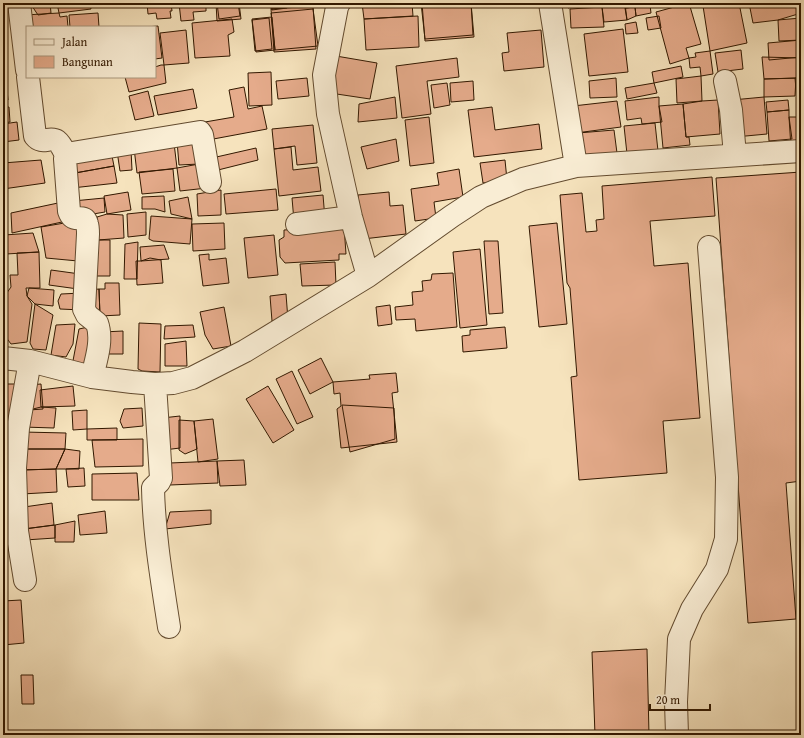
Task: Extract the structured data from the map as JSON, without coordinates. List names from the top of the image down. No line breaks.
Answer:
{"legend":["Jalan","Bangunan"],"scale_bar":"20 m"}
